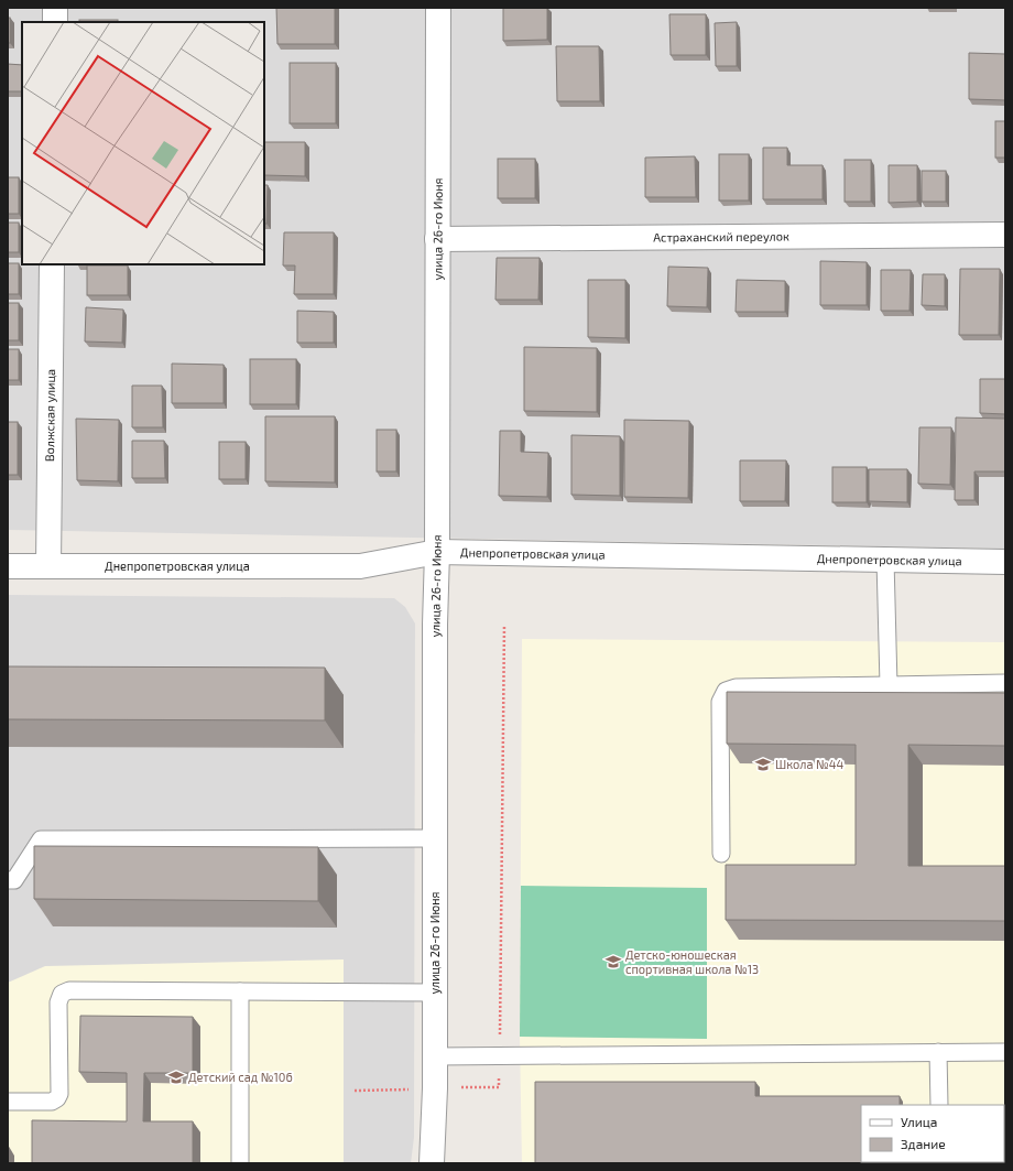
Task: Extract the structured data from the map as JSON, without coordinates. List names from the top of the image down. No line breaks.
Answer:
{"streets":{"street":["улица 26-го Июня","Астраханский переулок","Волжская улица","Днепропетровская улица"]},"crossings":[["улица 26-го Июня","Астраханский переулок"],["улица 26-го Июня","Днепропетровская улица"],["Волжская улица","Днепропетровская улица"]],"places":{"school or university":["Школа №44","Детско-юношеская спортивная школа №13","Детский сад №106"]},"legend":["Улица","Здание"]}
